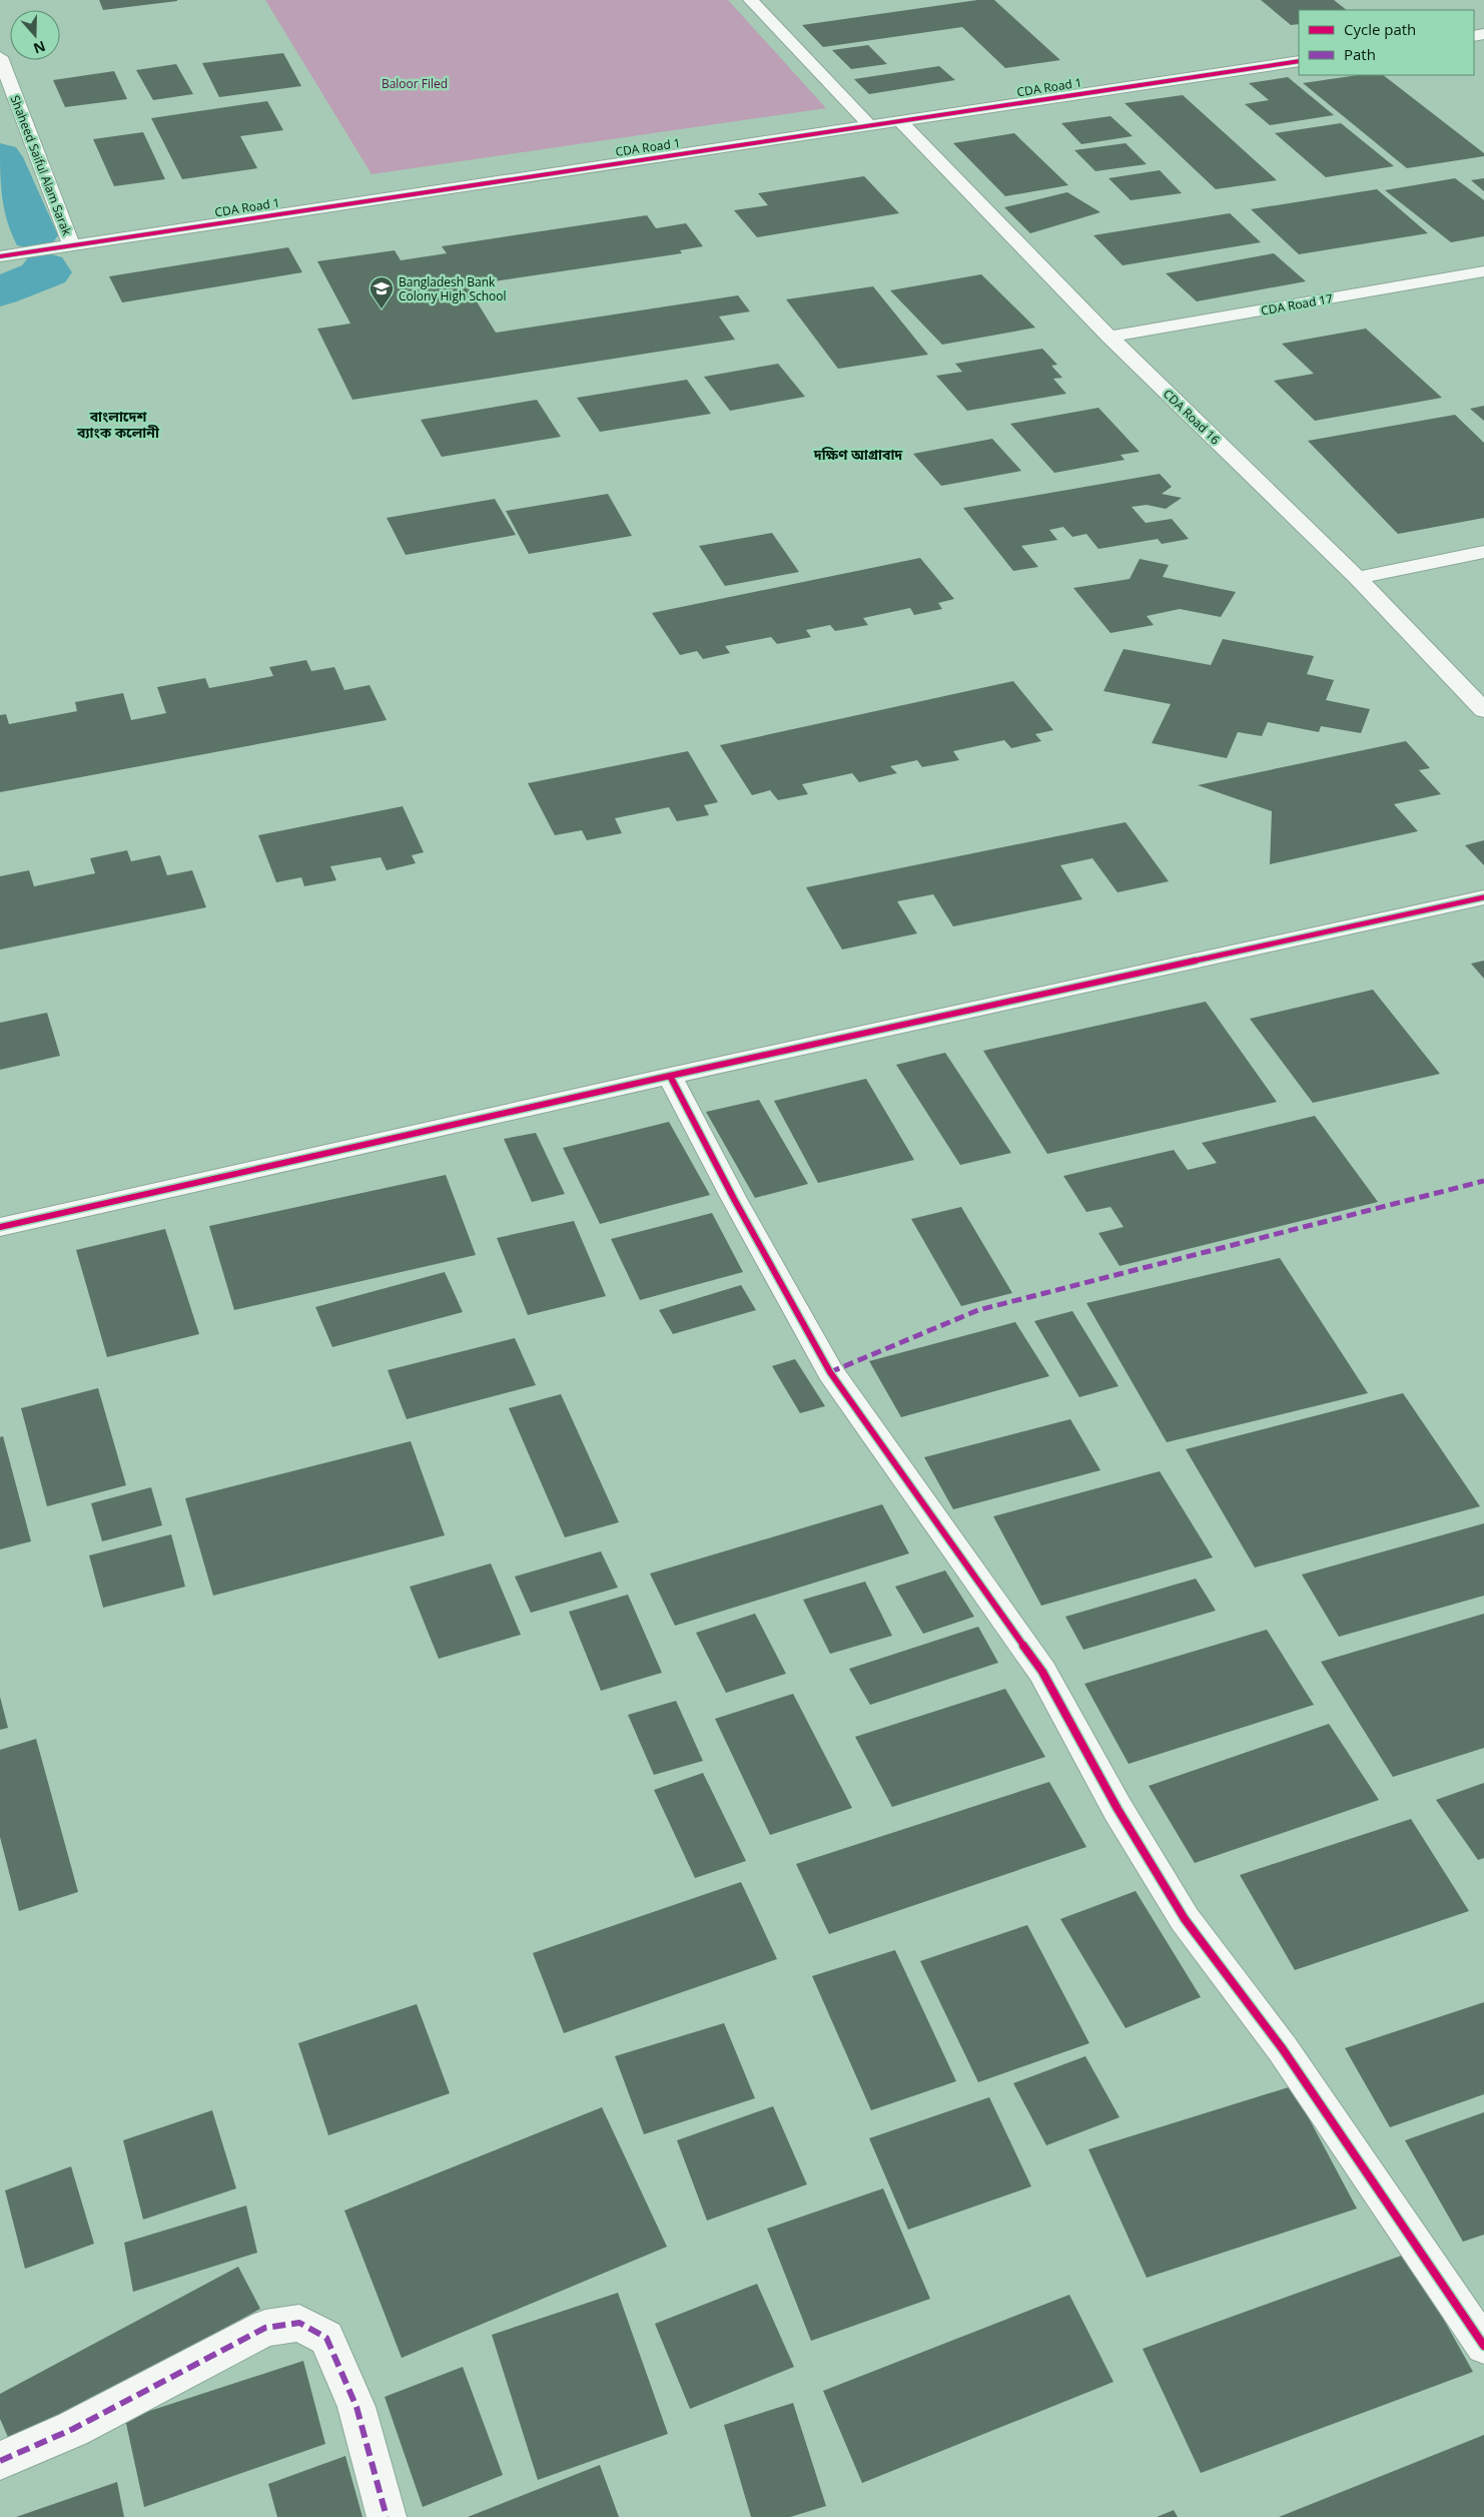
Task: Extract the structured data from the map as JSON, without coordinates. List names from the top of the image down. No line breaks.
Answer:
{"streets":{"street":["CDA Road 1","Shaheed Saiful Alam Sarak","CDA Road 17","CDA Road 16"]},"crossings":[["CDA Road 1","Shaheed Saiful Alam Sarak"],["CDA Road 1","CDA Road 16"],["CDA Road 17","CDA Road 16"]],"districts":["বাংলাদেশ ব্যাংক কলোনী","দক্ষিণ আগ্রাবাদ"],"parks":["Baloor Filed"],"places":{"school or university":["Bangladesh Bank Colony High School"]},"legend":["Cycle path","Path"],"north":"bottom"}
